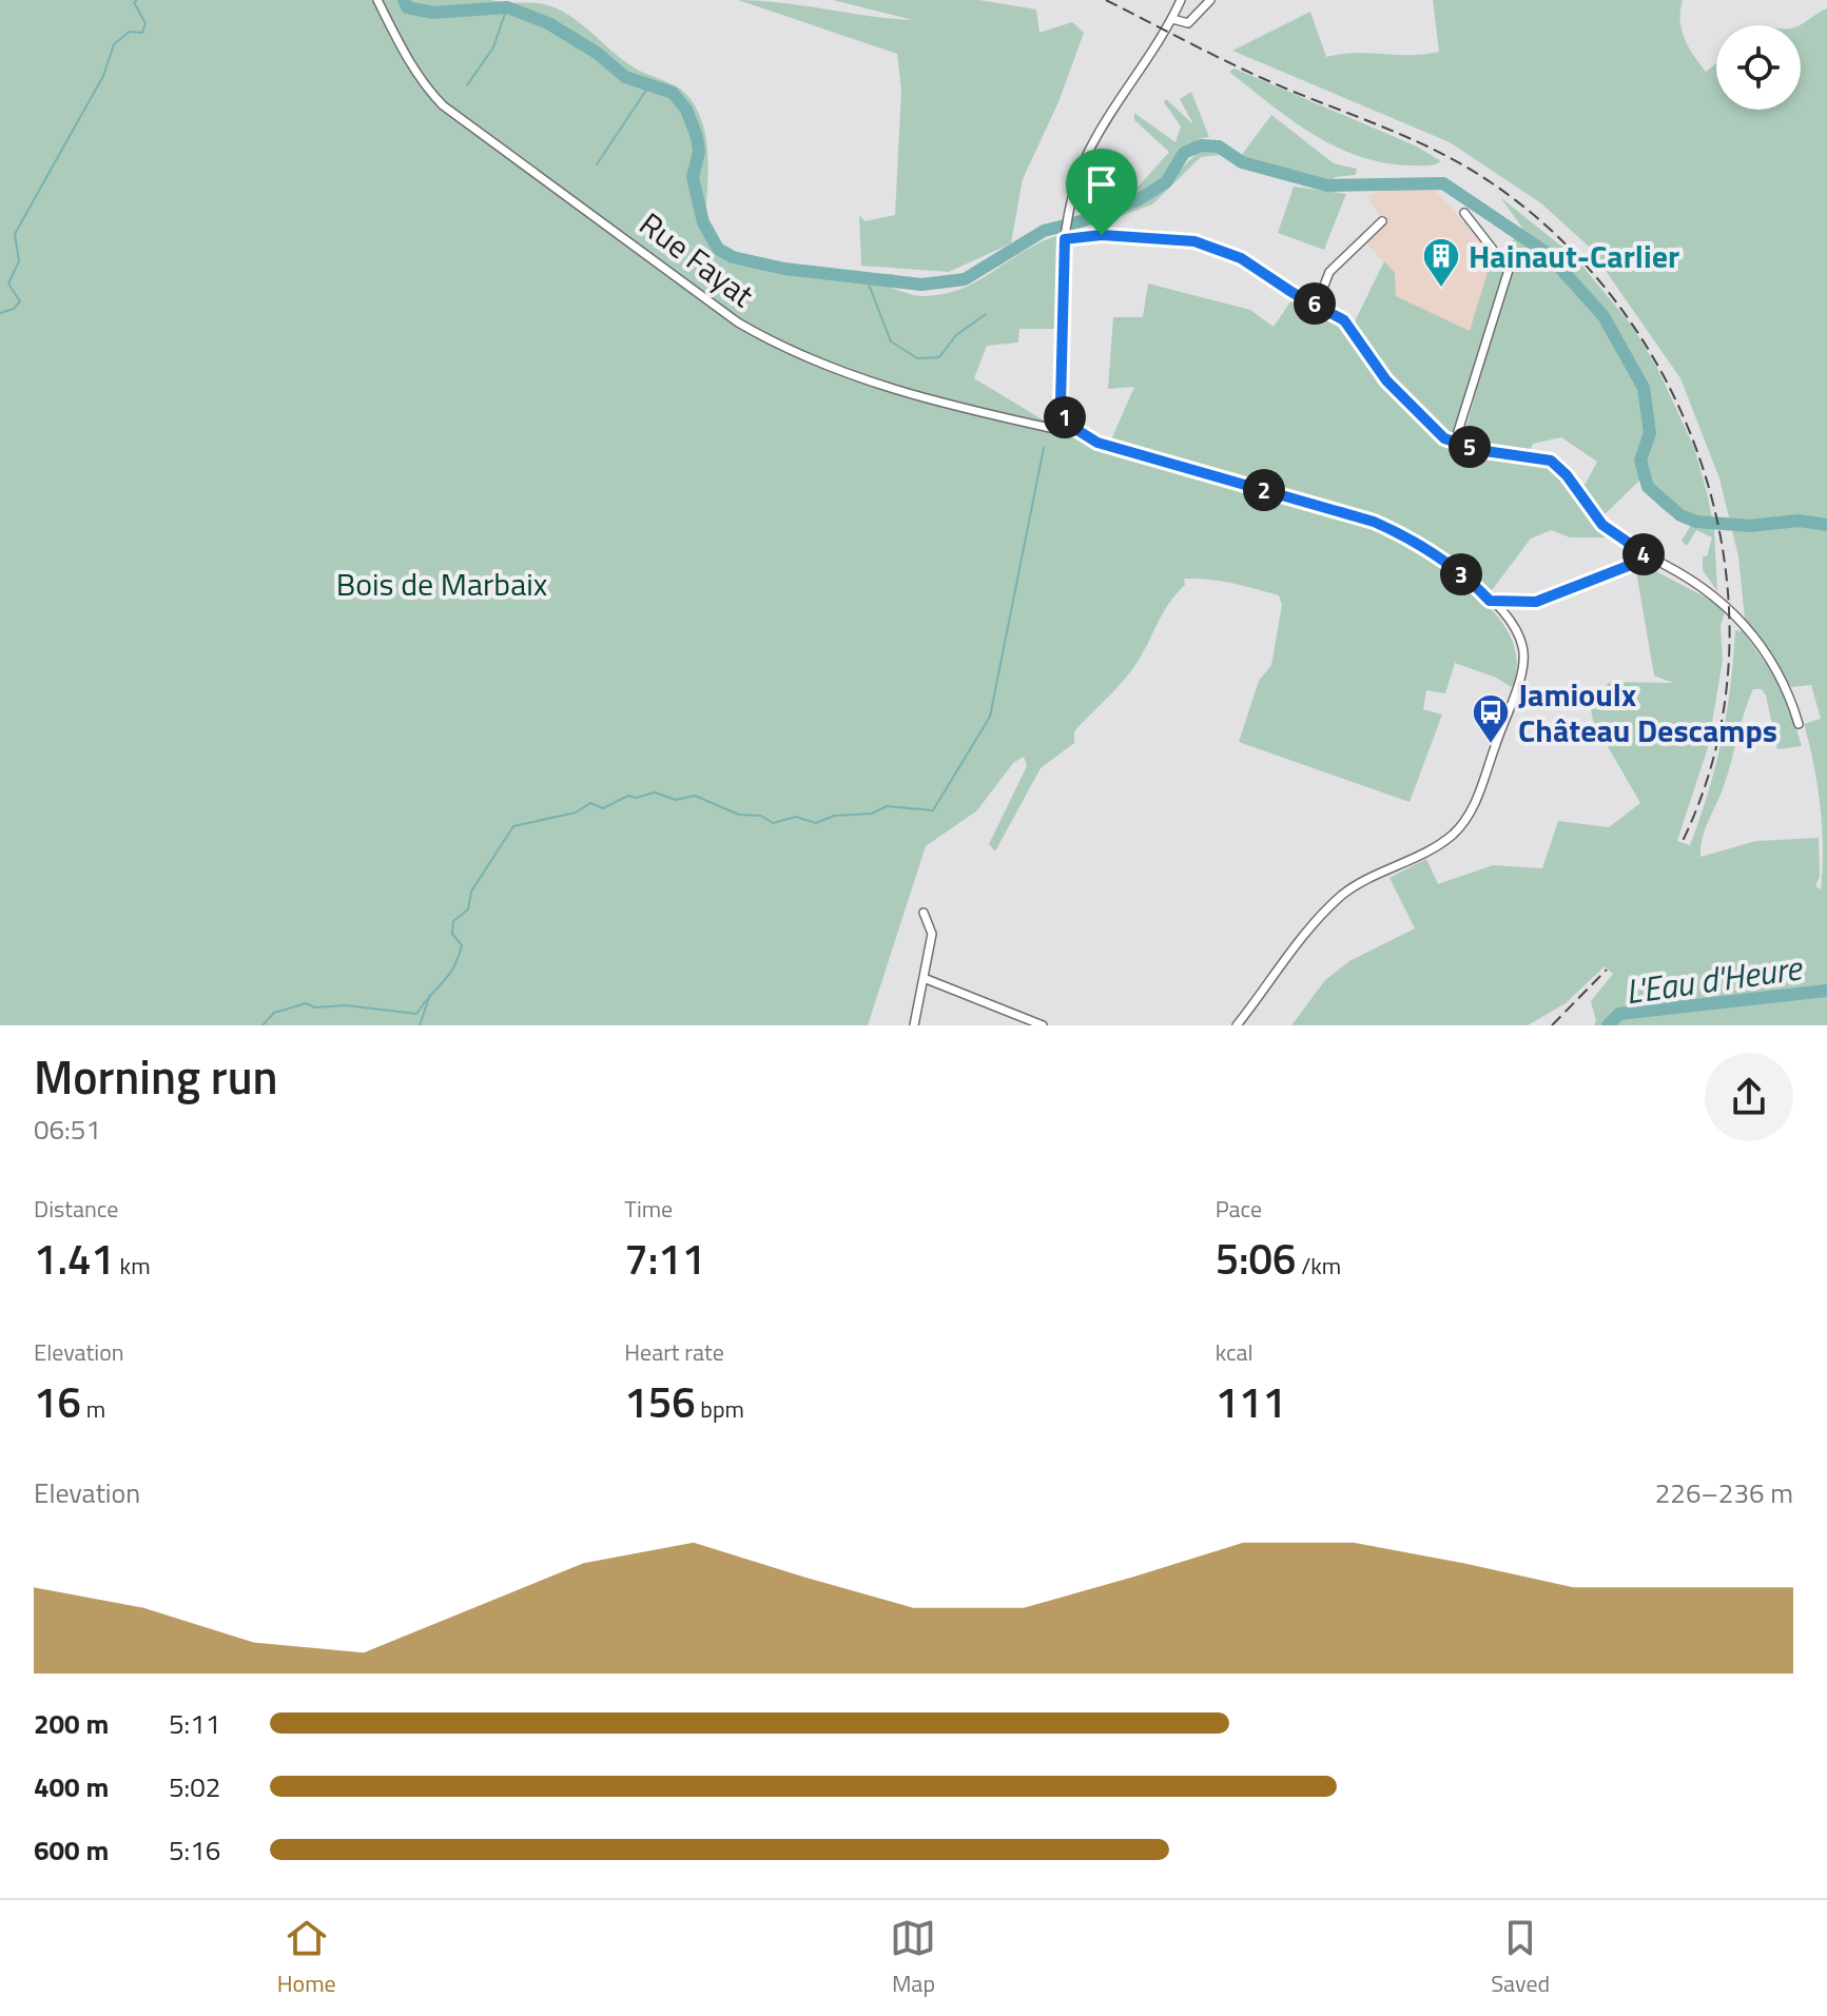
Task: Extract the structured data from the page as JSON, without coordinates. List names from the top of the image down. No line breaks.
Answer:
{"streets":{"street":["Rue Fayat"]},"water":["L'Eau d'Heure"],"parks":["Bois de Marbaix"],"places":{"building":["Hainaut-Carlier"],"bus stop":["Jamioulx Château Descamps"]},"page":{"pins":["6","1","5","2","4","3"],"heading":["Morning run","06:51"],"stats":[["Distance","1.41 km"],["Time","7:11"],["Pace","5:06 /km"],["Elevation","16 m"],["Heart rate","156 bpm"],["kcal","111"]],"chart":["Elevation","226–236 m"],"list":[{"name":"200 m","note":"5:11"},{"name":"400 m","note":"5:02"},{"name":"600 m","note":"5:16"}],"tabs":["Home","Map","Saved"]}}
